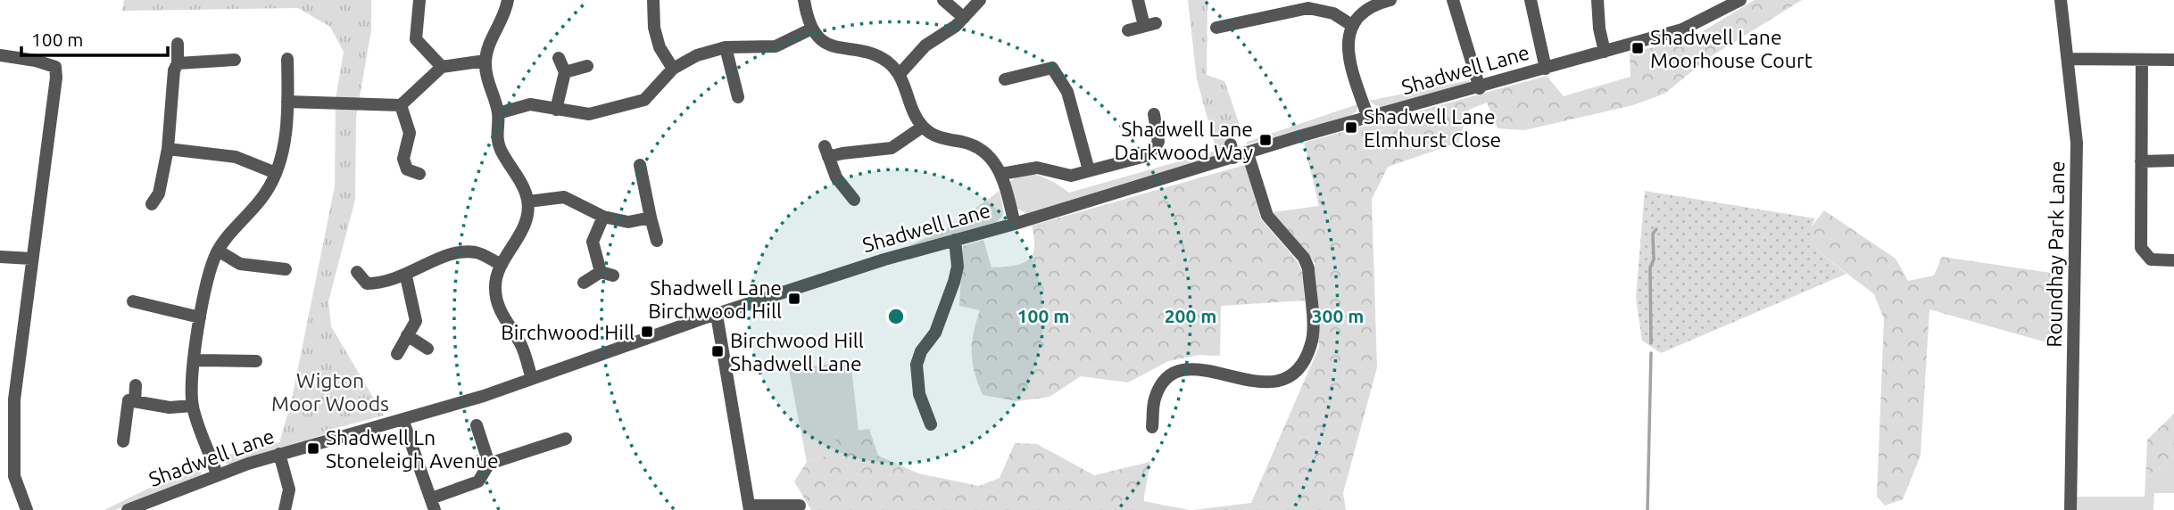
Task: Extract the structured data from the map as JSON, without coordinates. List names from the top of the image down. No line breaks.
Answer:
{"streets":{"street":["Shadwell Lane","Roundhay Park Lane"]},"parks":["Wigton Moor Woods"],"places":{"transit":["Shadwell Lane Moorhouse Court","Shadwell Lane Elmhurst Close","Shadwell Lane Darkwood Way","Shadwell Lane Birchwood Hill","Birchwood Hill","Birchwood Hill Shadwell Lane","Shadwell Ln Stoneleigh Avenue"]},"scale_bar":"100 m","rings":["100 m","200 m","300 m"]}
